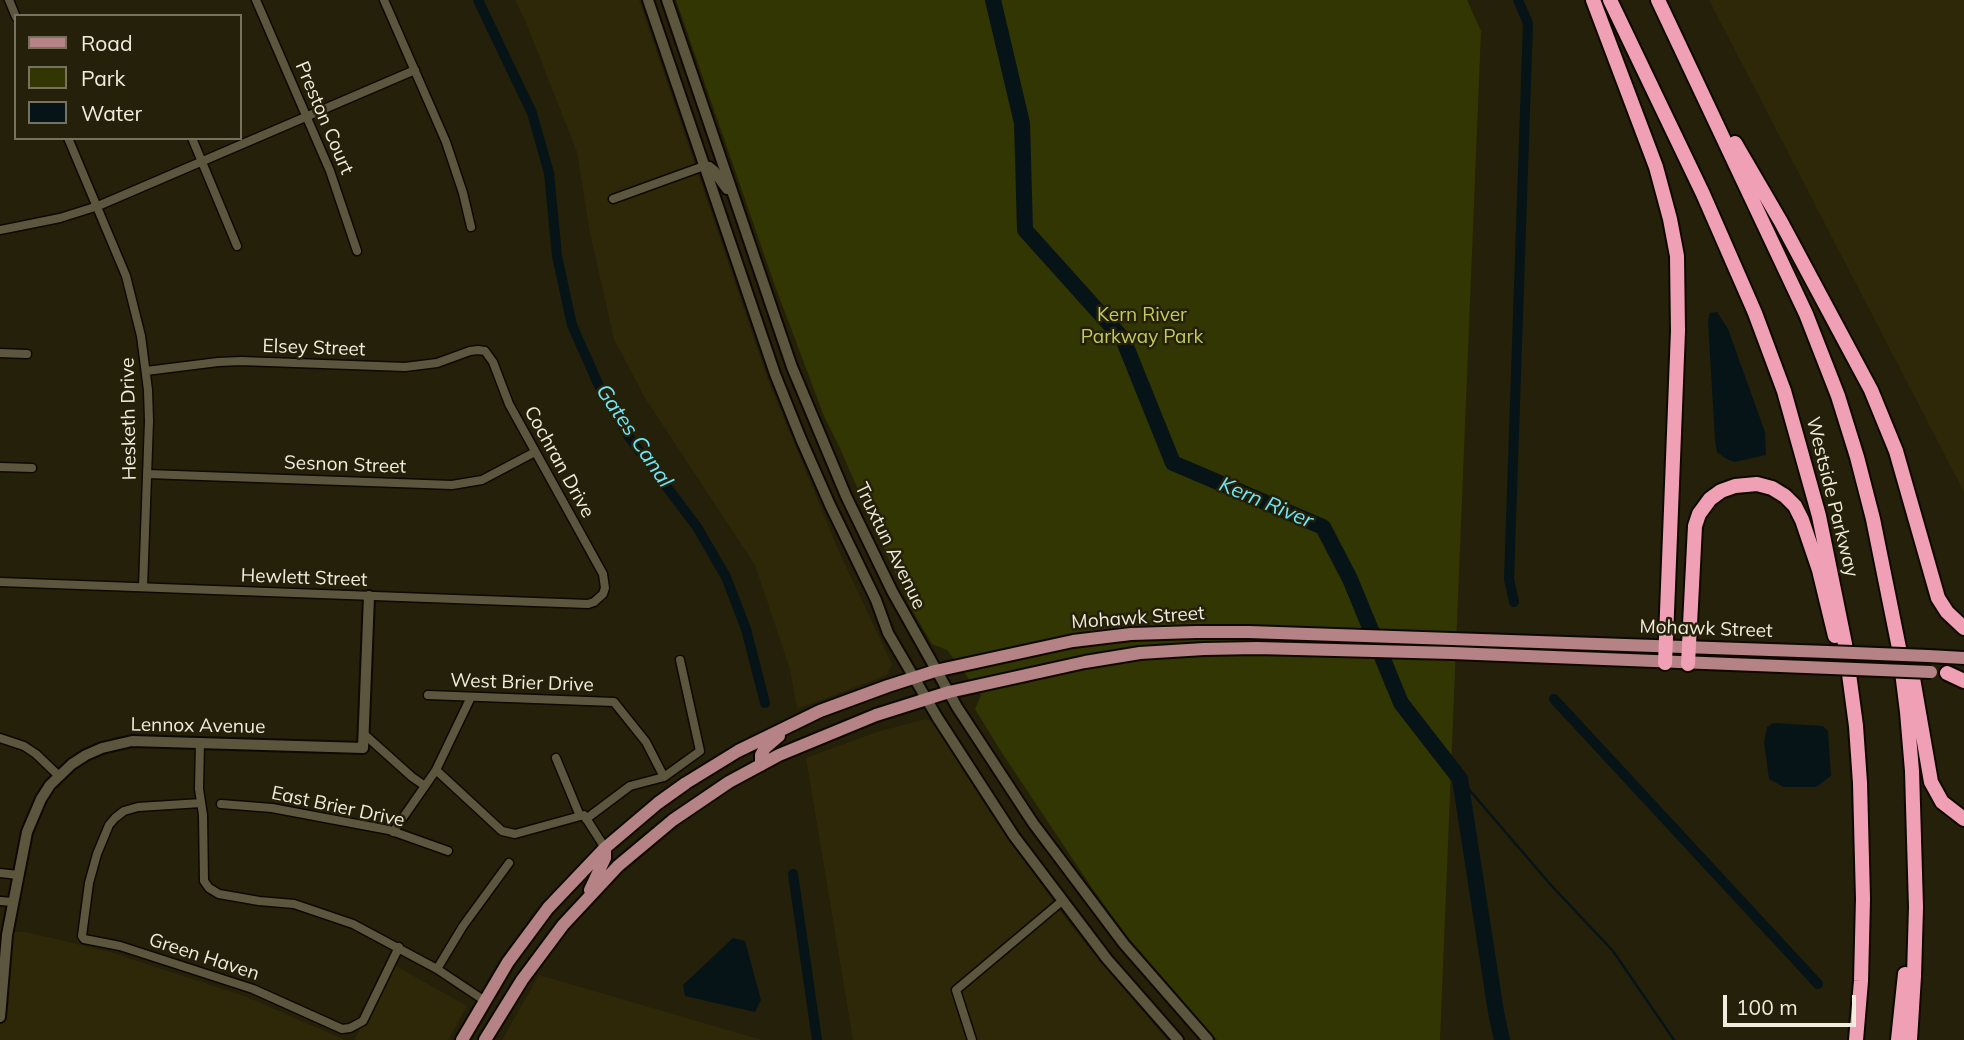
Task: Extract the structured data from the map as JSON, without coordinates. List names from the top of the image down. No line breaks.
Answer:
{"streets":{"highway":["Westside Parkway"],"main road":["Truxtun Avenue","Mohawk Street","Lennox Avenue"],"street":["Preston Court","Elsey Street","Hesketh Drive","Cochran Drive","Sesnon Street","Hewlett Street","West Brier Drive","East Brier Drive","Green Haven"]},"crossings":[["Elsey Street","Hesketh Drive"],["Elsey Street","Cochran Drive"],["Hesketh Drive","Sesnon Street"],["Hesketh Drive","Hewlett Street"],["Cochran Drive","Sesnon Street"],["Cochran Drive","Hewlett Street"],["Truxtun Avenue","Mohawk Street"]],"water":["Gates Canal","Kern River"],"parks":["Kern River Parkway Park"],"legend":["Road","Park","Water"],"scale_bar":"100 m"}
